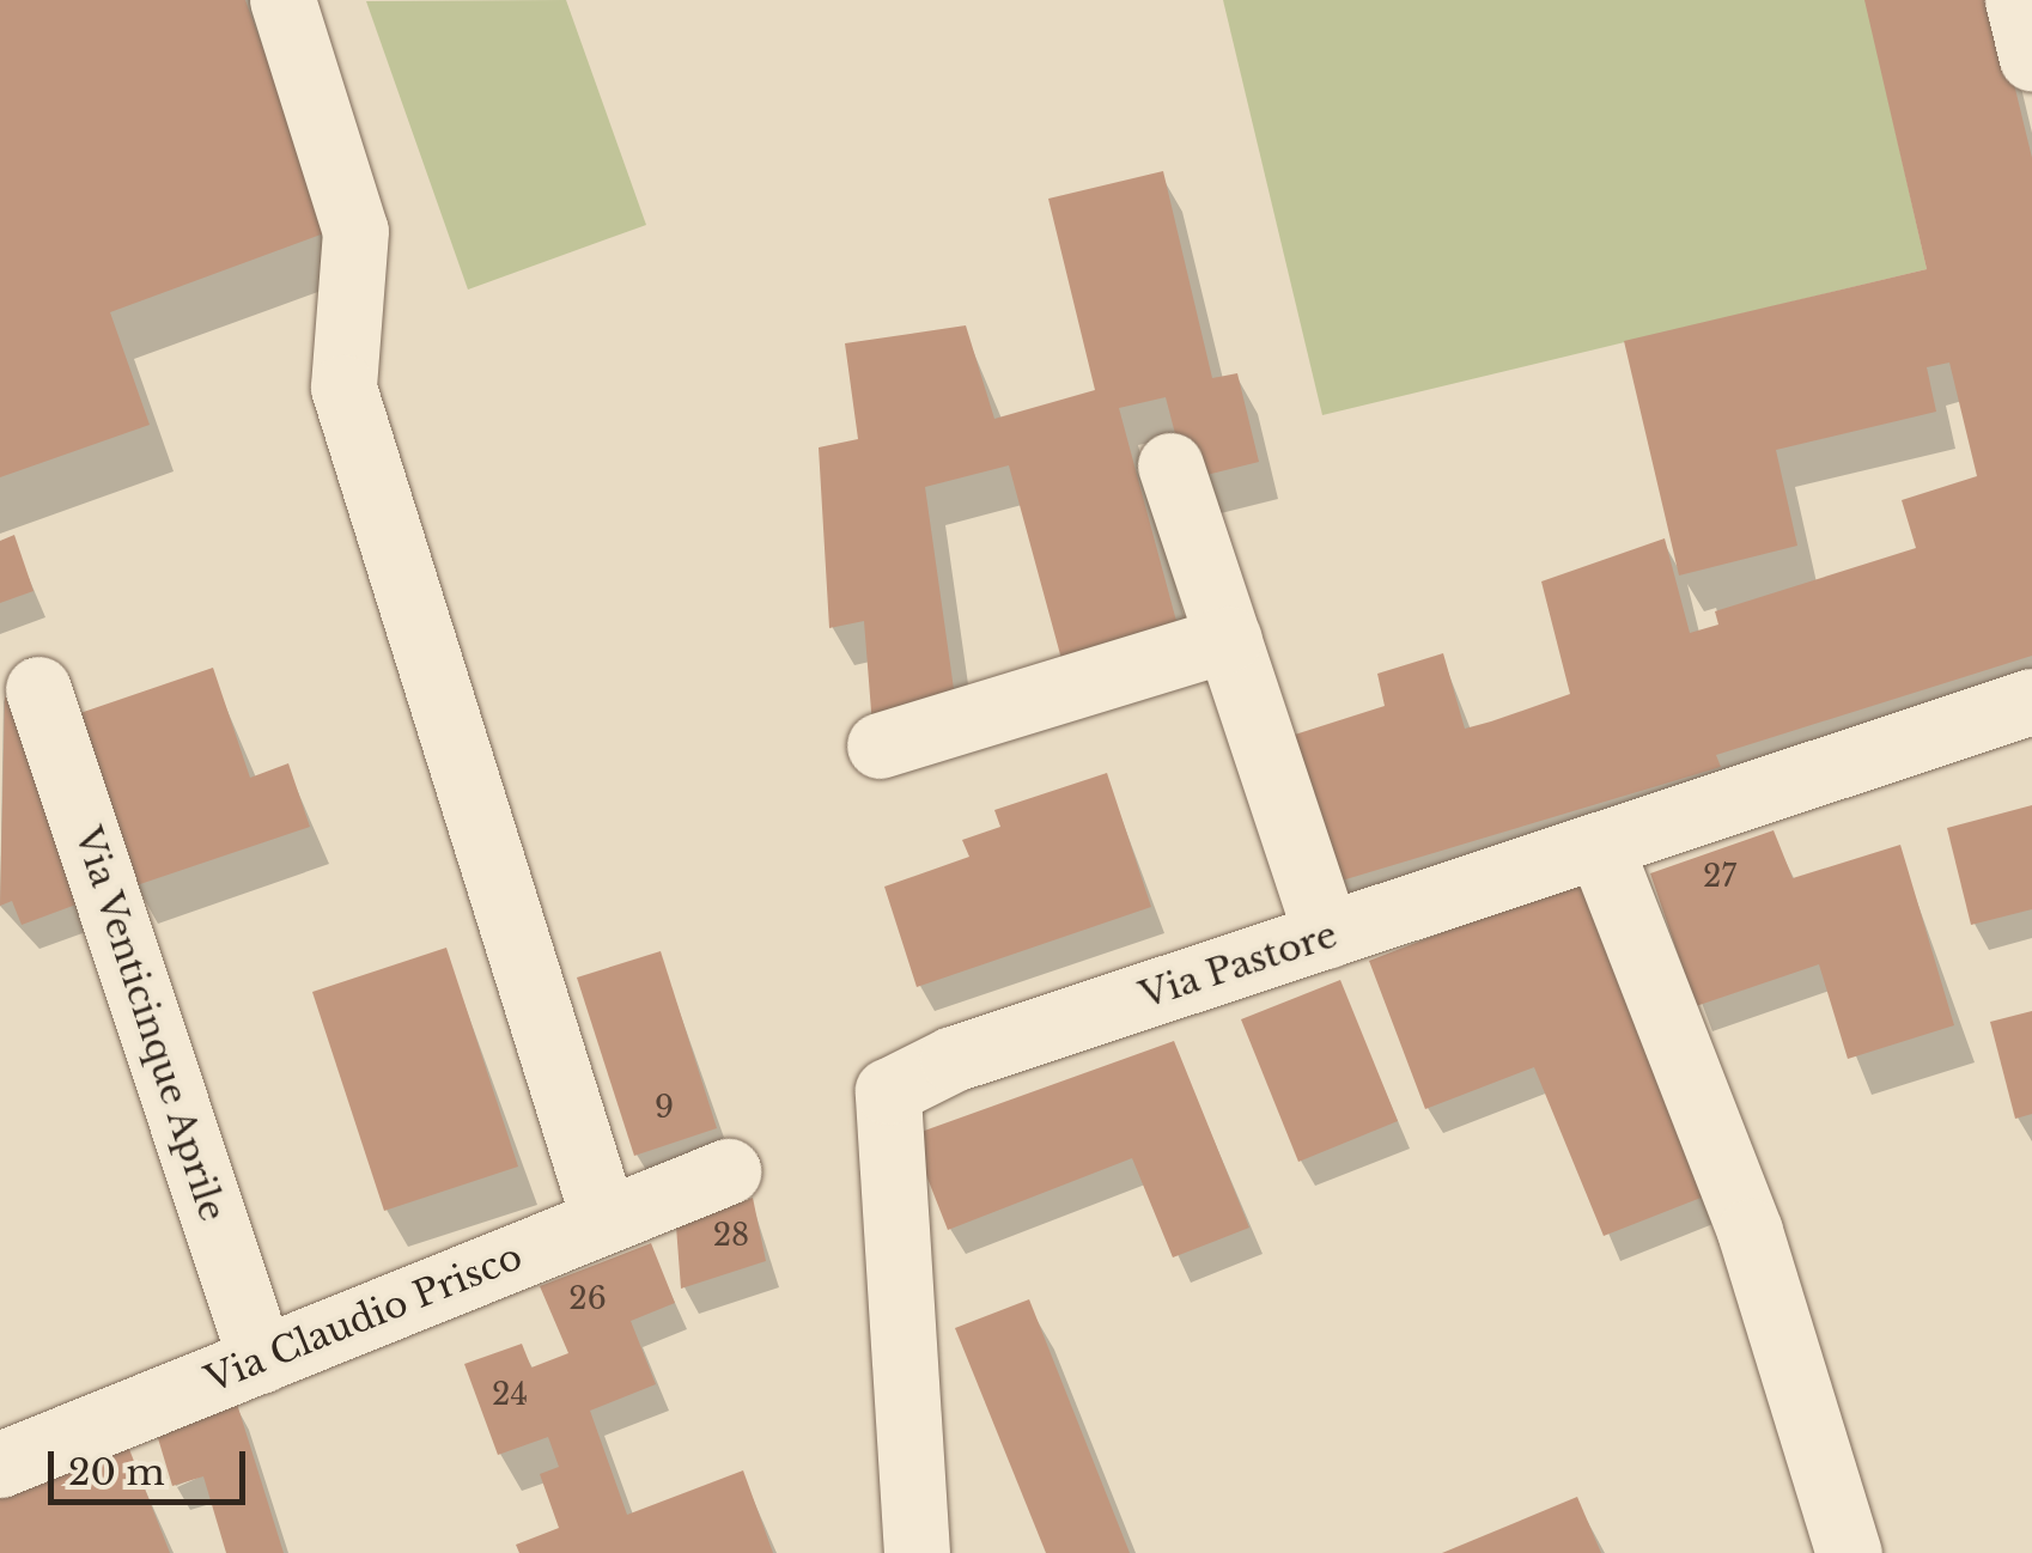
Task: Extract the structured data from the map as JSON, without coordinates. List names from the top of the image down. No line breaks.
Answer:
{"streets":{"street":["Via Pastore","Via Venticinque Aprile","Via Claudio Prisco"]},"crossings":[["Via Venticinque Aprile","Via Claudio Prisco"]],"house_numbers":["27","9","28","26","24"],"scale_bar":"20 m"}
